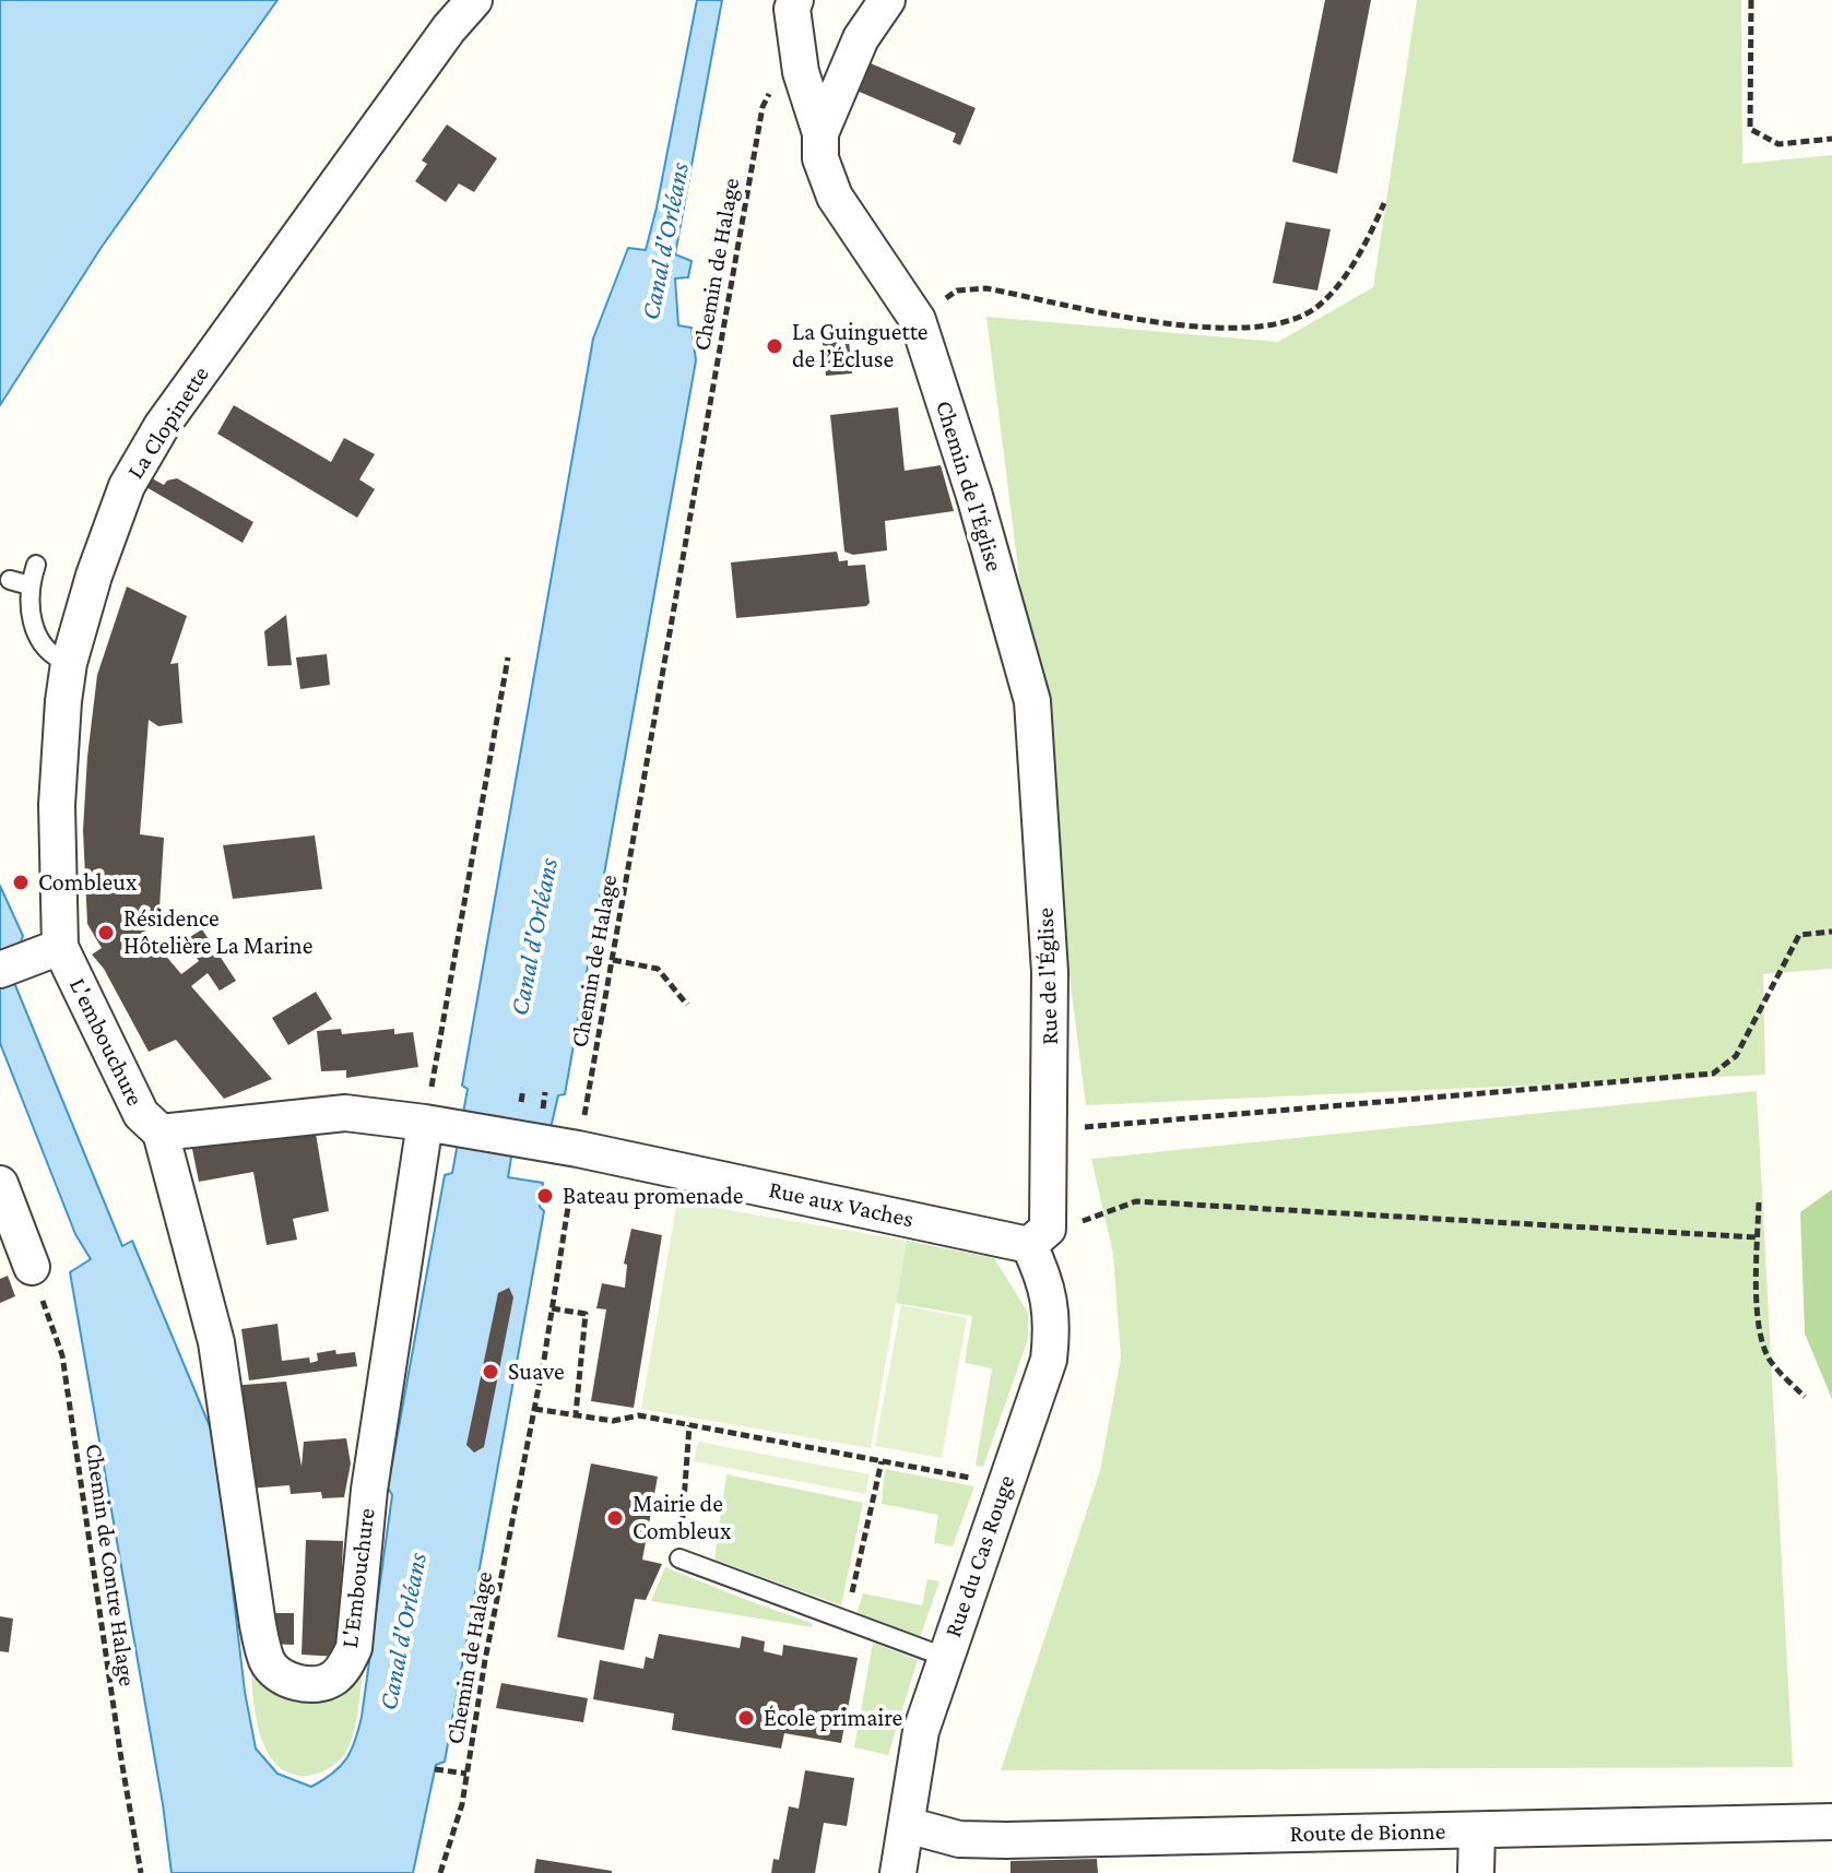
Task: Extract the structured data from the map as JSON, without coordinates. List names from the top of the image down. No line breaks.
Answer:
{"streets":{"street":["La Clopinette","Chemin de l'Église","Rue de l'Église","L'embouchure","Rue aux Vaches","Rue du Cas Rouge","L'Embouchure","Route de Bionne"],"path":["Chemin de Halage","Chemin de Contre Halage"]},"crossings":[["Chemin de Halage","Chemin de l'Église"],["Chemin de Halage","Rue aux Vaches"],["La Clopinette","L'embouchure"],["Chemin de l'Église","Rue de l'Église"],["Rue de l'Église","Rue aux Vaches"],["Rue de l'Église","Rue du Cas Rouge"],["L'embouchure","L'Embouchure"],["Rue aux Vaches","Rue du Cas Rouge"],["Rue aux Vaches","L'Embouchure"],["Rue du Cas Rouge","Route de Bionne"]],"water":["Canal d'Orléans"],"places":["La Guinguette de l’Écluse","Combleux","Résidence Hôtelière La Marine","Bateau promenade","Suave","Mairie de Combleux","École primaire"]}
